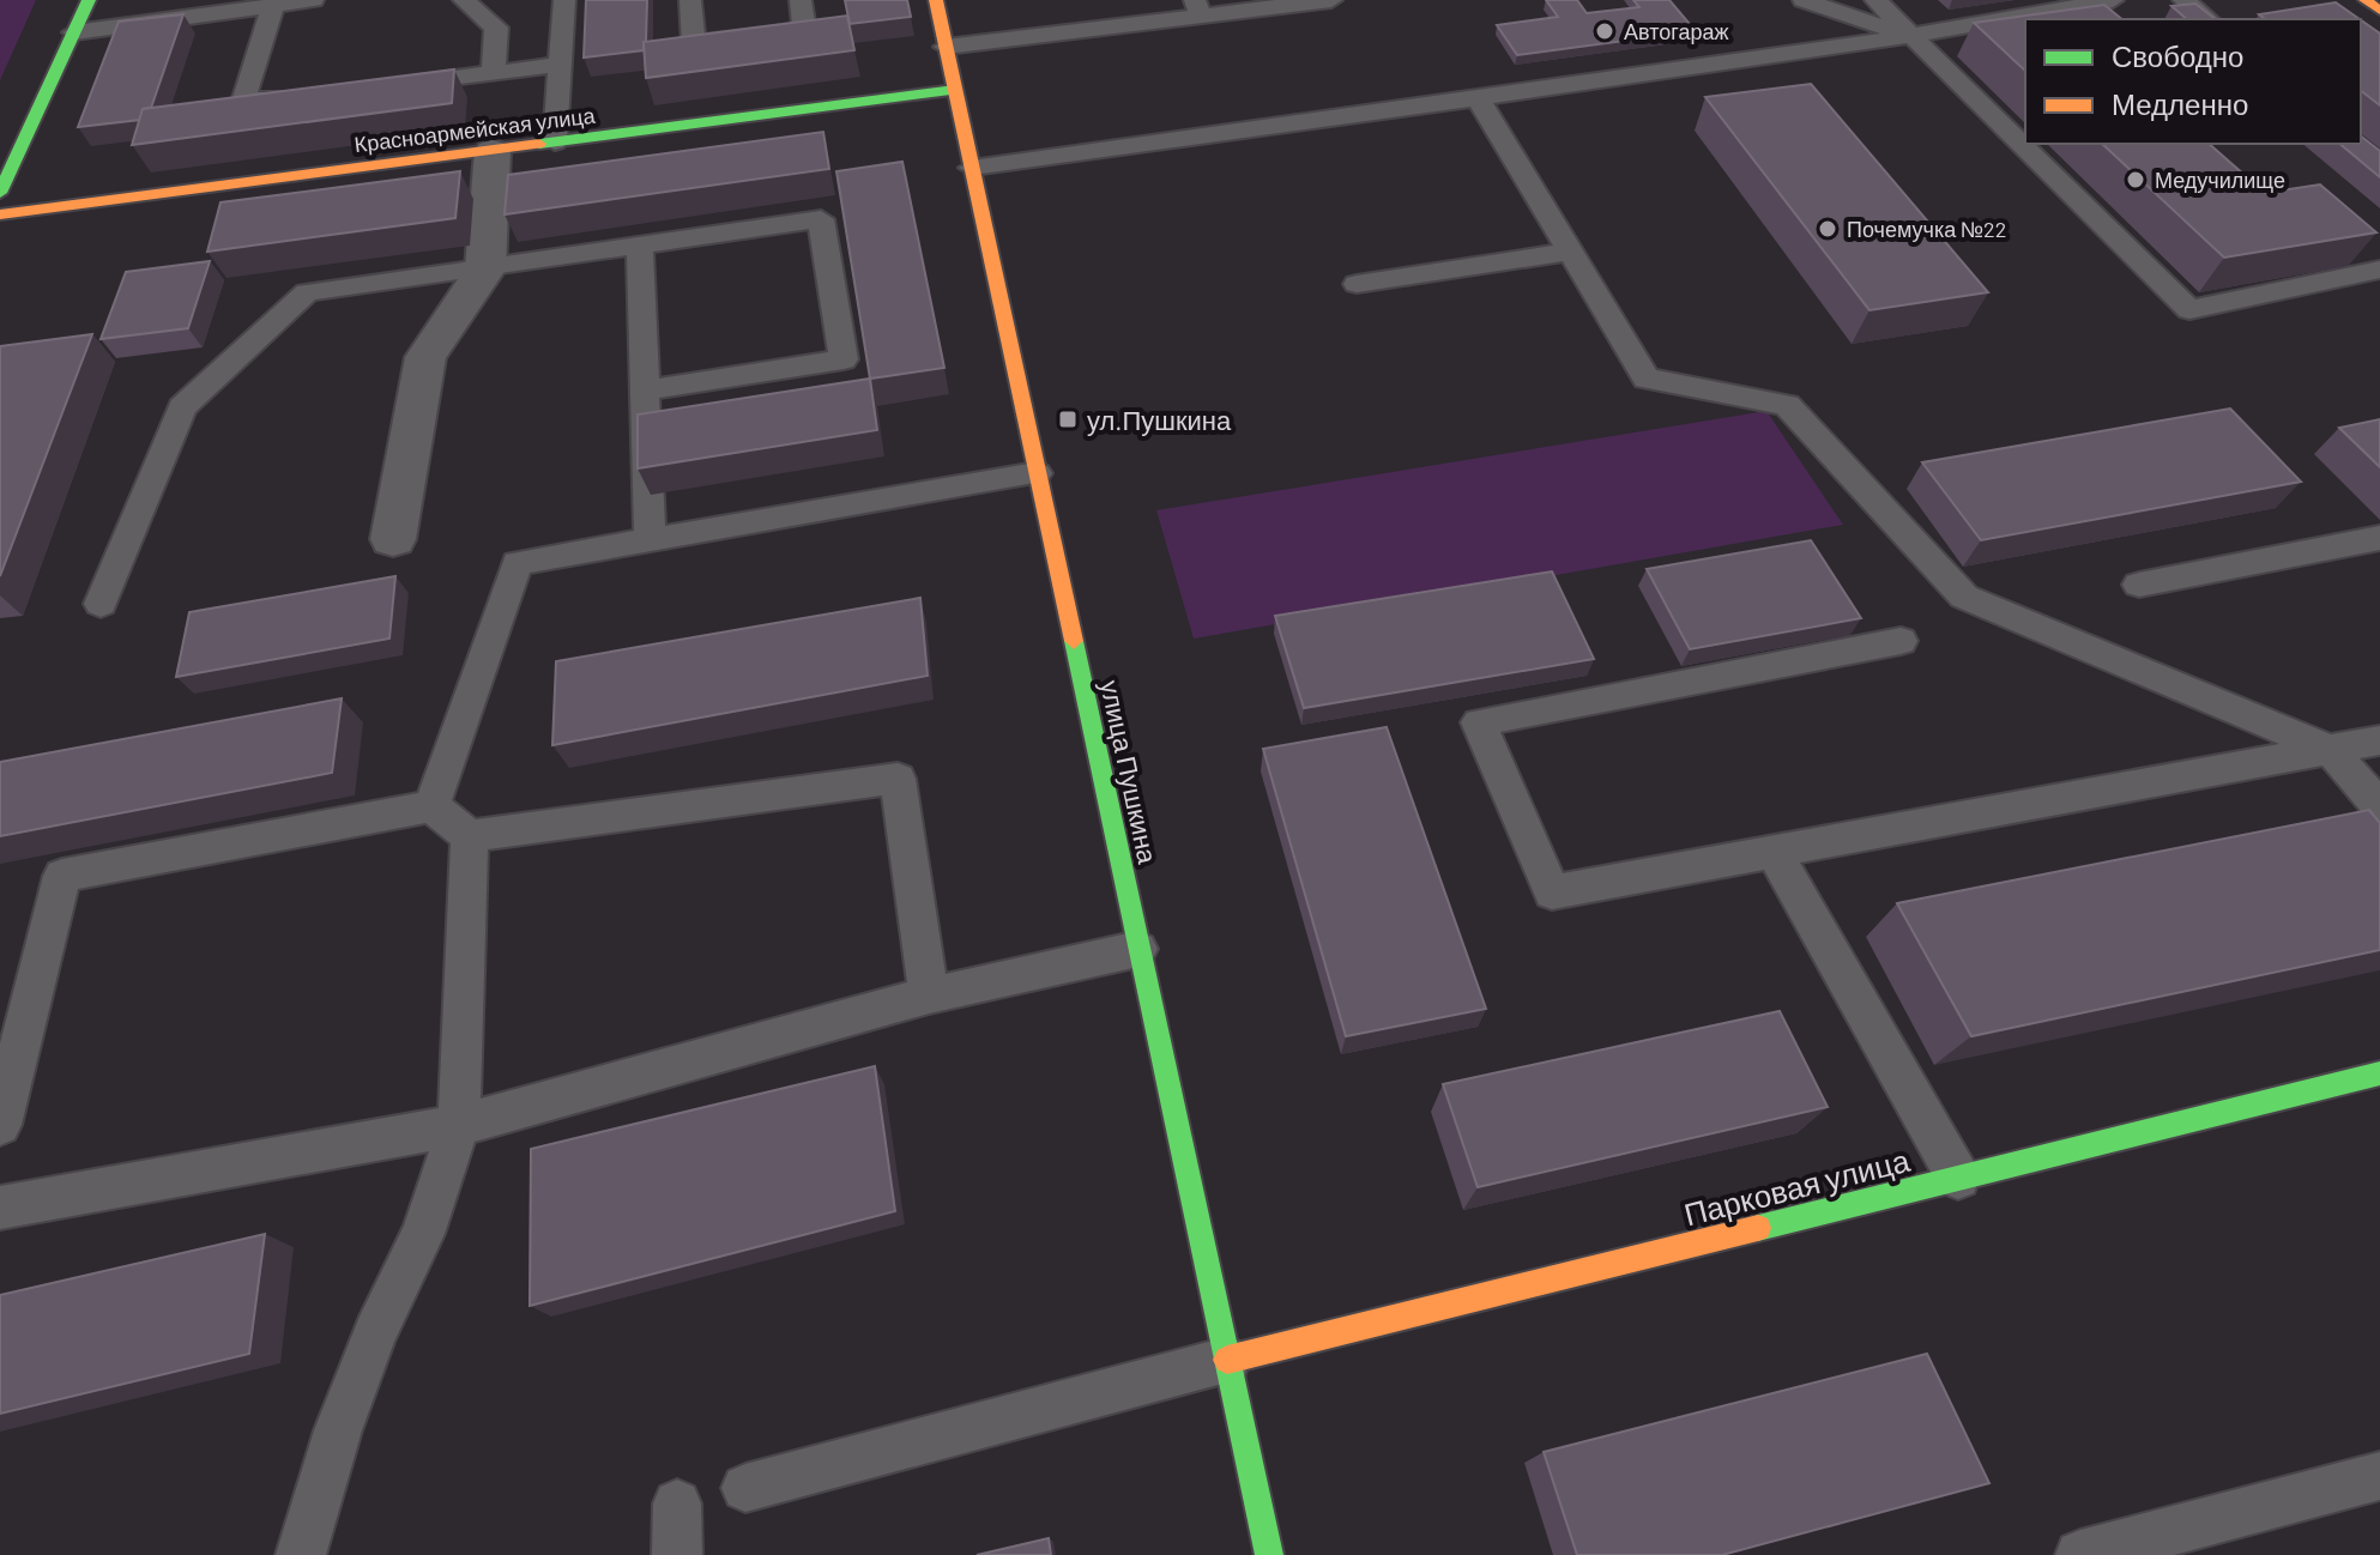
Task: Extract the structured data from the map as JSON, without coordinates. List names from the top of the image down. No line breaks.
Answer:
{"streets":{"street":["Красноармейская улица","улица Пушкина","Парковая улица"]},"crossings":[["Красноармейская улица","улица Пушкина"],["улица Пушкина","Парковая улица"]],"places":{"other":["Автогараж","Медучилище","Почемучка №22"],"transit":["ул.Пушкина"]},"legend":["Свободно","Медленно"]}
